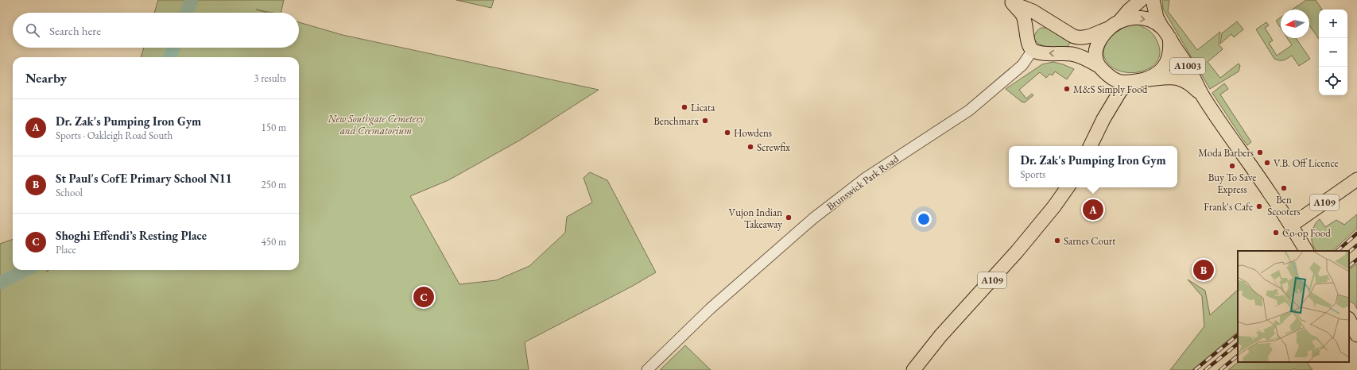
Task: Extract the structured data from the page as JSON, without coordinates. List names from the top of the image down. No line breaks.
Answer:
{"streets":{"main road":["A1003","A109"],"street":["Brunswick Park Road"]},"crossings":[["A1003","Brunswick Park Road"],["A1003","A109"]],"parks":["New Southgate Cemetery and Crematorium"],"places":["M&S Simply Food","Licata","Benchmarx","Howdens","Screwfix","Moda Barbers","V.B. Off Licence","Buy To Save Express","Ben Scooters","Frank's Cafe","Vujon Indian Takeaway","Co-op Food","Sarnes Court"],"north":"left","page":{"map_buttons":["+","−"],"search":"Search here","heading":["Nearby","3 results"],"list":[{"mark":"A","name":"Dr. Zak's Pumping Iron Gym","note":"Sports · Oakleigh Road South","value":"150 m"},{"mark":"B","name":"St Paul's CofE Primary School N11","note":"School","value":"250 m"},{"mark":"C","name":"Shoghi Effendi’s Resting Place","note":"Place","value":"450 m"}],"popup":["Dr. Zak's Pumping Iron Gym","Sports"],"pins":["A","B","C"]}}
